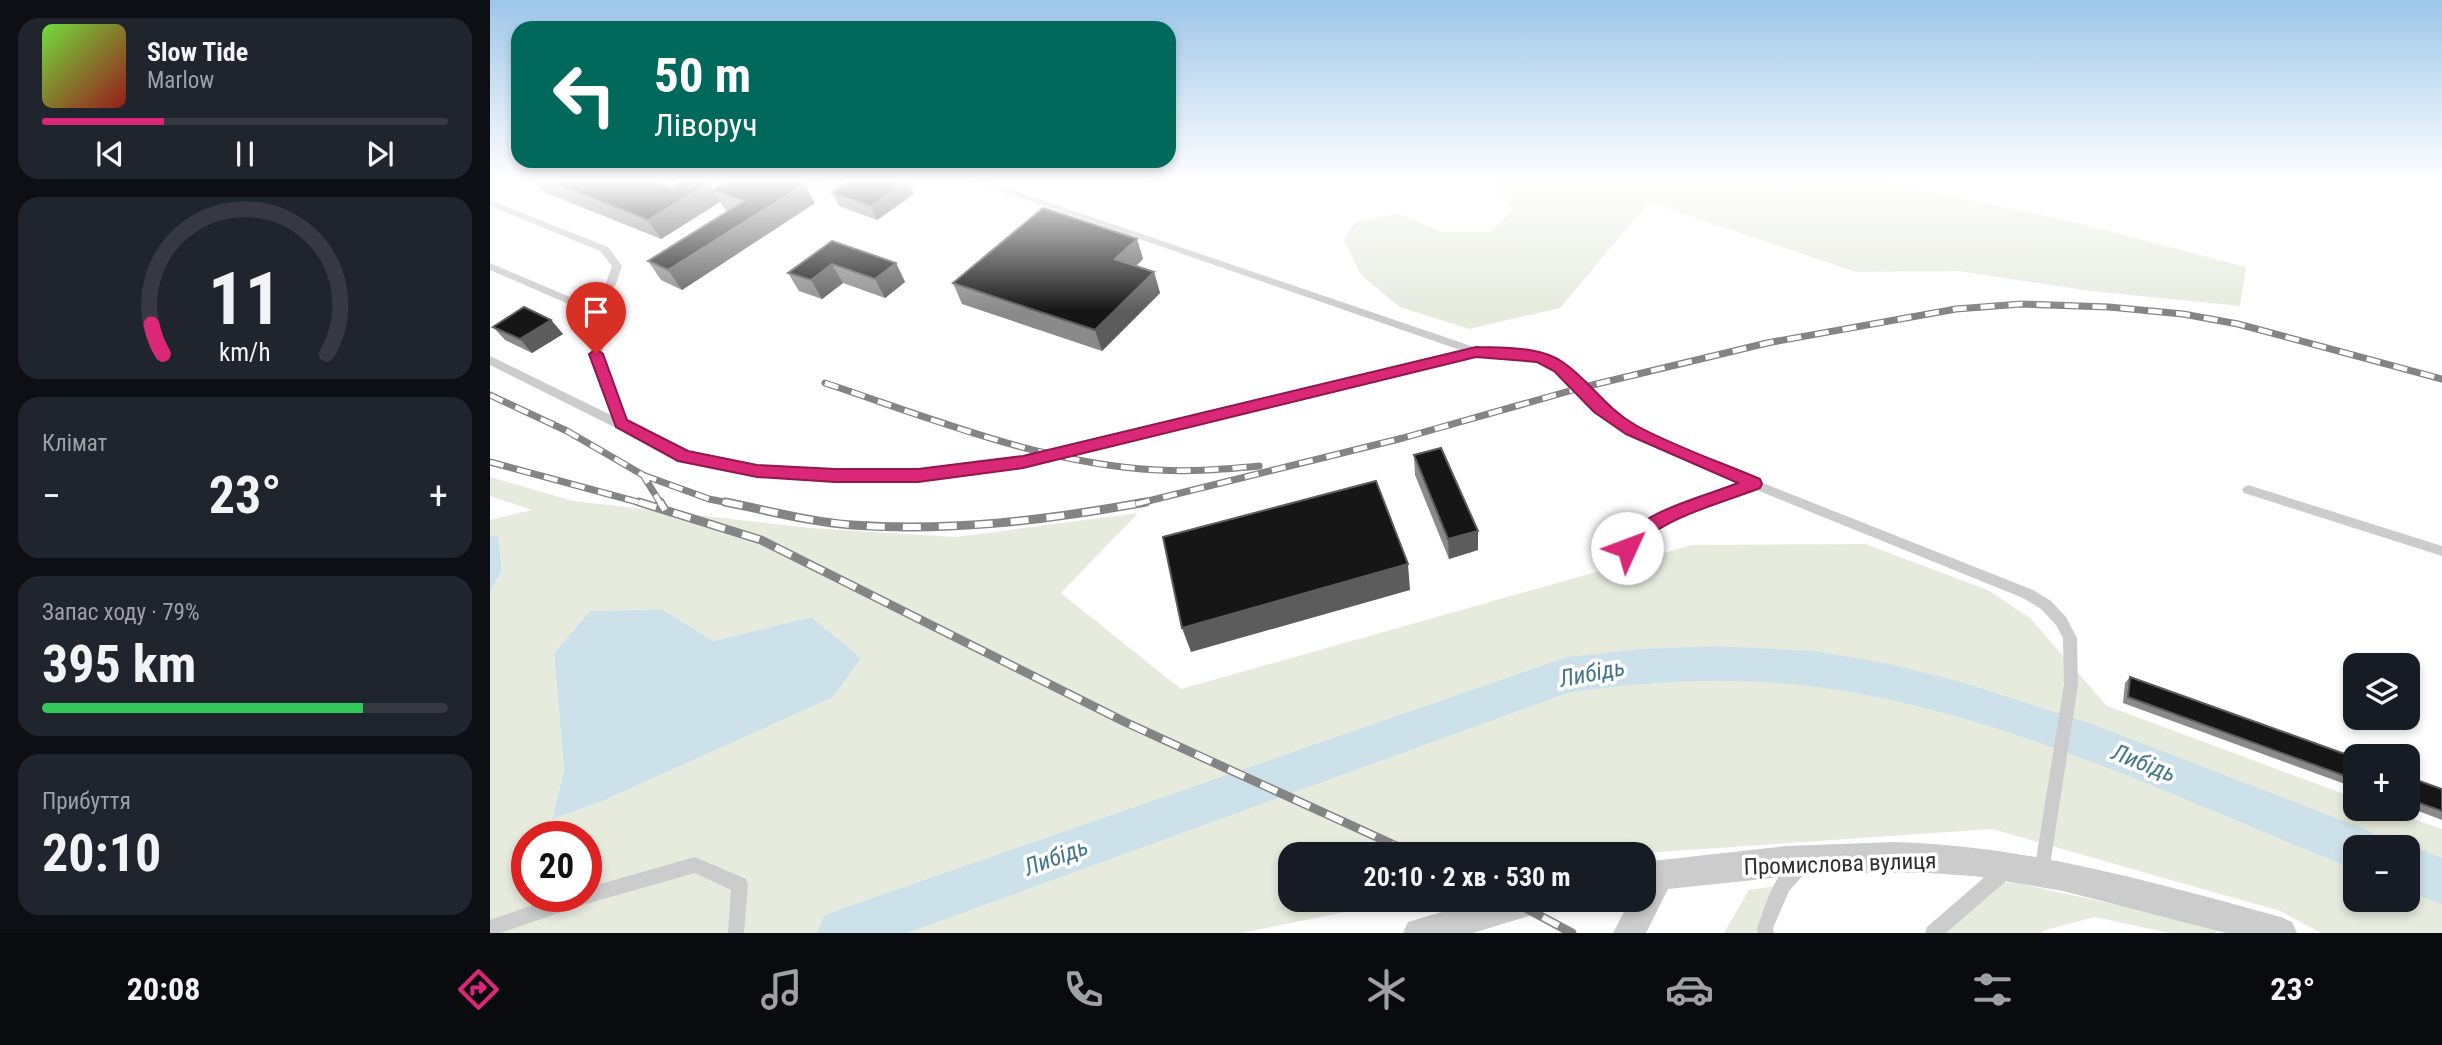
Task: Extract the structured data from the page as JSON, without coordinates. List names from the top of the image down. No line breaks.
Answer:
{"streets":{"street":["Промислова вулиця"]},"water":["Либідь"],"page":{"turn":["50 m","Ліворуч"],"song":["Slow Tide","Marlow"],"tile":["Клімат",["Запас ходу · 79%","395 km"],["Прибуття","20:10"]],"heat":["−","23°","+"],"map_buttons":["+","−"],"limit":"20","trip":"20:10 · 2 хв · 530 m","tabs":["20:08","23°"],"gauge":["11","km/h"]}}
